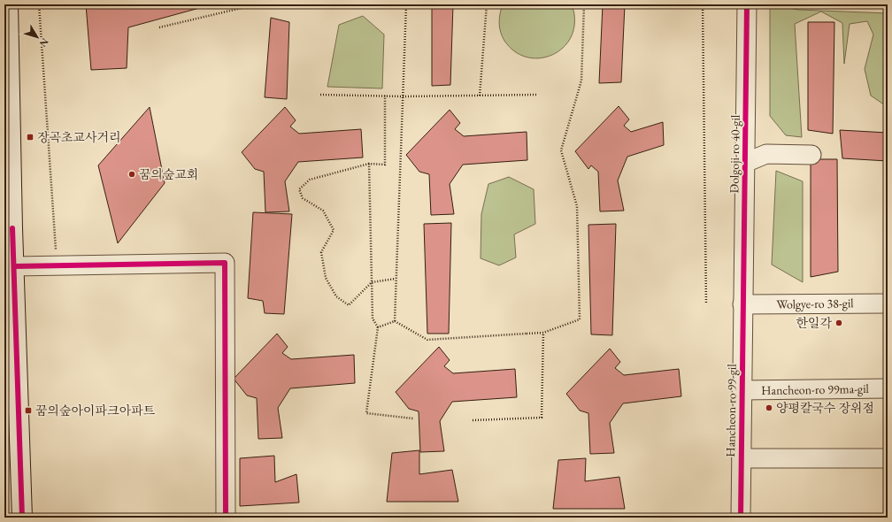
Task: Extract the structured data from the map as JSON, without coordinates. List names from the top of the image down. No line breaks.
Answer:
{"streets":{"street":["Dolgoji-ro 40-gil","Wolgye-ro 38-gil","Hancheon-ro 99ma-gil","Hancheon-ro 99-gil"]},"crossings":[["Dolgoji-ro 40-gil","Wolgye-ro 38-gil"],["Dolgoji-ro 40-gil","Hancheon-ro 99-gil"],["Wolgye-ro 38-gil","Hancheon-ro 99-gil"],["Hancheon-ro 99ma-gil","Hancheon-ro 99-gil"]],"places":{"transit":["장곡초교사거리","꿈의숲아이파크아파트"],"other":["꿈의숲교회","한일각","양평칼국수 장위점"]},"north":"bottom right"}
